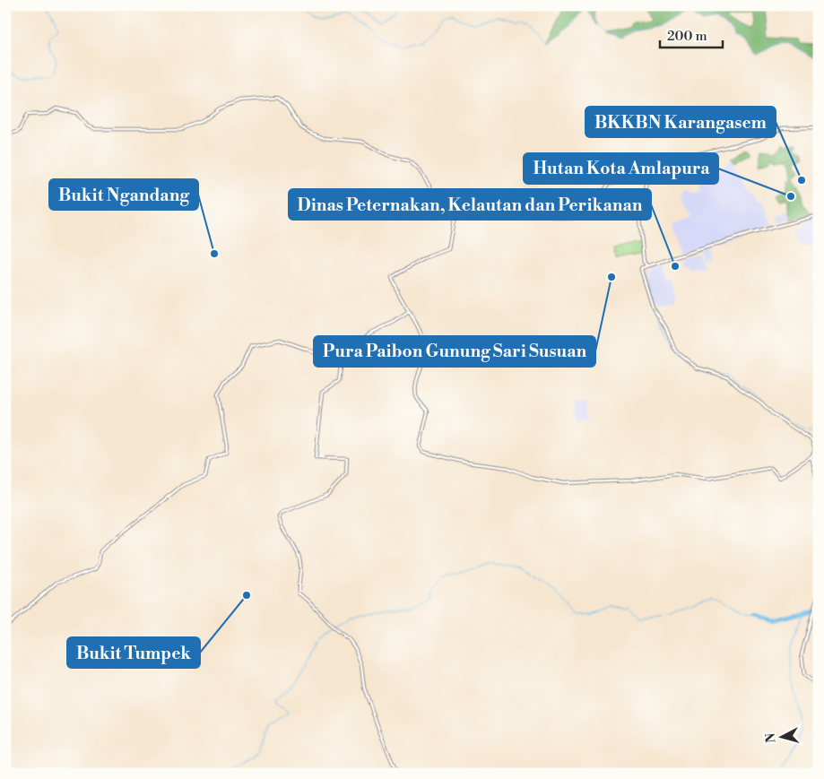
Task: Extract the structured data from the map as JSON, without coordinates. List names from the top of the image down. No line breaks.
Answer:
{"places":["BKKBN Karangasem","Hutan Kota Amlapura","Bukit Ngandang","Dinas Peternakan, Kelautan dan Perikanan","Pura Paibon Gunung Sari Susuan","Bukit Tumpek"],"scale_bar":"200 m","north":"left"}
